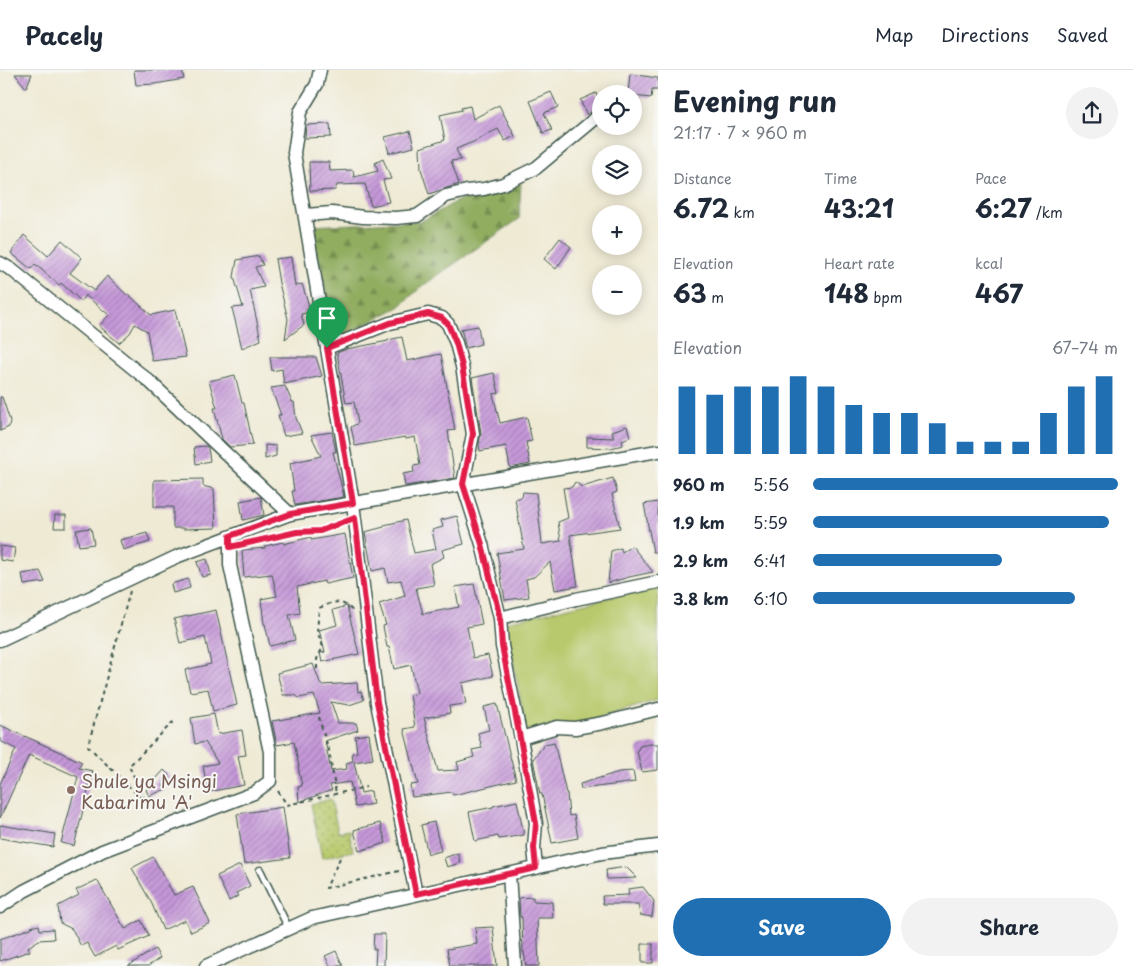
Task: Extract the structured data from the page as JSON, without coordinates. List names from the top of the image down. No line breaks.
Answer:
{"places":["Shule ya Msingi Kabarimu 'A'"],"page":{"header":"Pacely","nav":["Map","Directions","Saved"],"heading":["Evening run","21:17 · 7 × 960 m"],"map_buttons":["+","−"],"stats":[["Distance","6.72 km"],["Time","43:21"],["Pace","6:27 /km"],["Elevation","63 m"],["Heart rate","148 bpm"],["kcal","467"]],"chart":["Elevation","67–74 m"],"list":[{"name":"960 m","note":"5:56"},{"name":"1.9 km","note":"5:59"},{"name":"2.9 km","note":"6:41"},{"name":"3.8 km","note":"6:10"}],"buttons":["Save","Share"]}}
